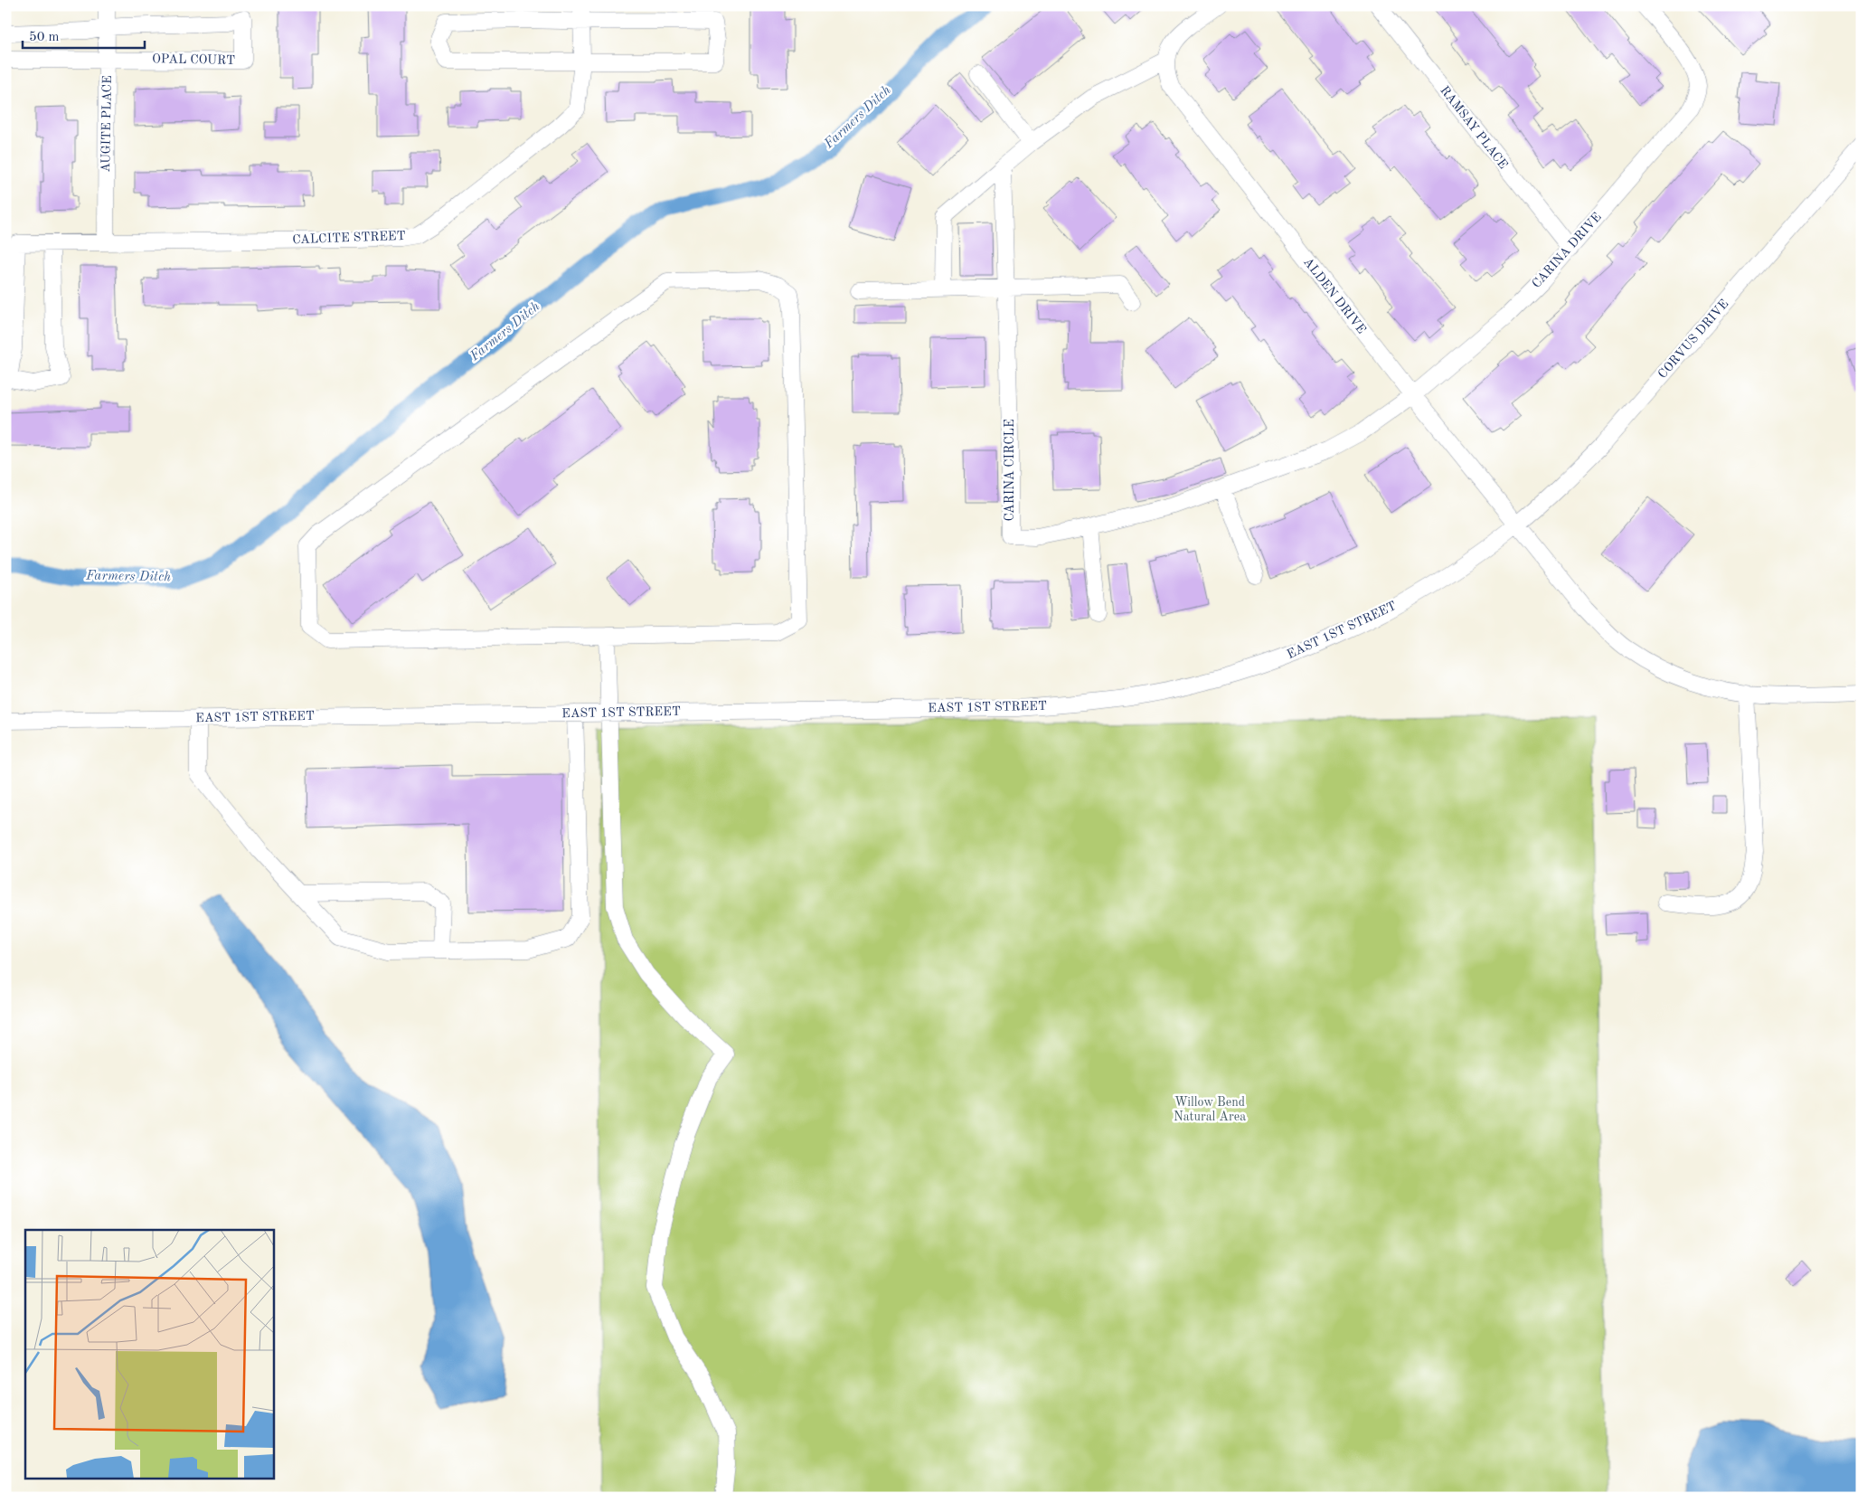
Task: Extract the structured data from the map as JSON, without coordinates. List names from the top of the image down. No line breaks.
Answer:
{"streets":{"street":["OPAL COURT","AUGITE PLACE","RAMSAY PLACE","CALCITE STREET","CARINA DRIVE","ALDEN DRIVE","CORVUS DRIVE","CARINA CIRCLE","EAST 1ST STREET"]},"crossings":[["OPAL COURT","AUGITE PLACE"],["AUGITE PLACE","CALCITE STREET"],["RAMSAY PLACE","CARINA DRIVE"],["CARINA DRIVE","ALDEN DRIVE"],["CARINA DRIVE","CARINA CIRCLE"],["ALDEN DRIVE","CORVUS DRIVE"],["ALDEN DRIVE","CARINA CIRCLE"],["ALDEN DRIVE","EAST 1ST STREET"],["CORVUS DRIVE","EAST 1ST STREET"]],"water":["Farmers Ditch"],"parks":["Willow Bend Natural Area"],"scale_bar":"50 m"}
